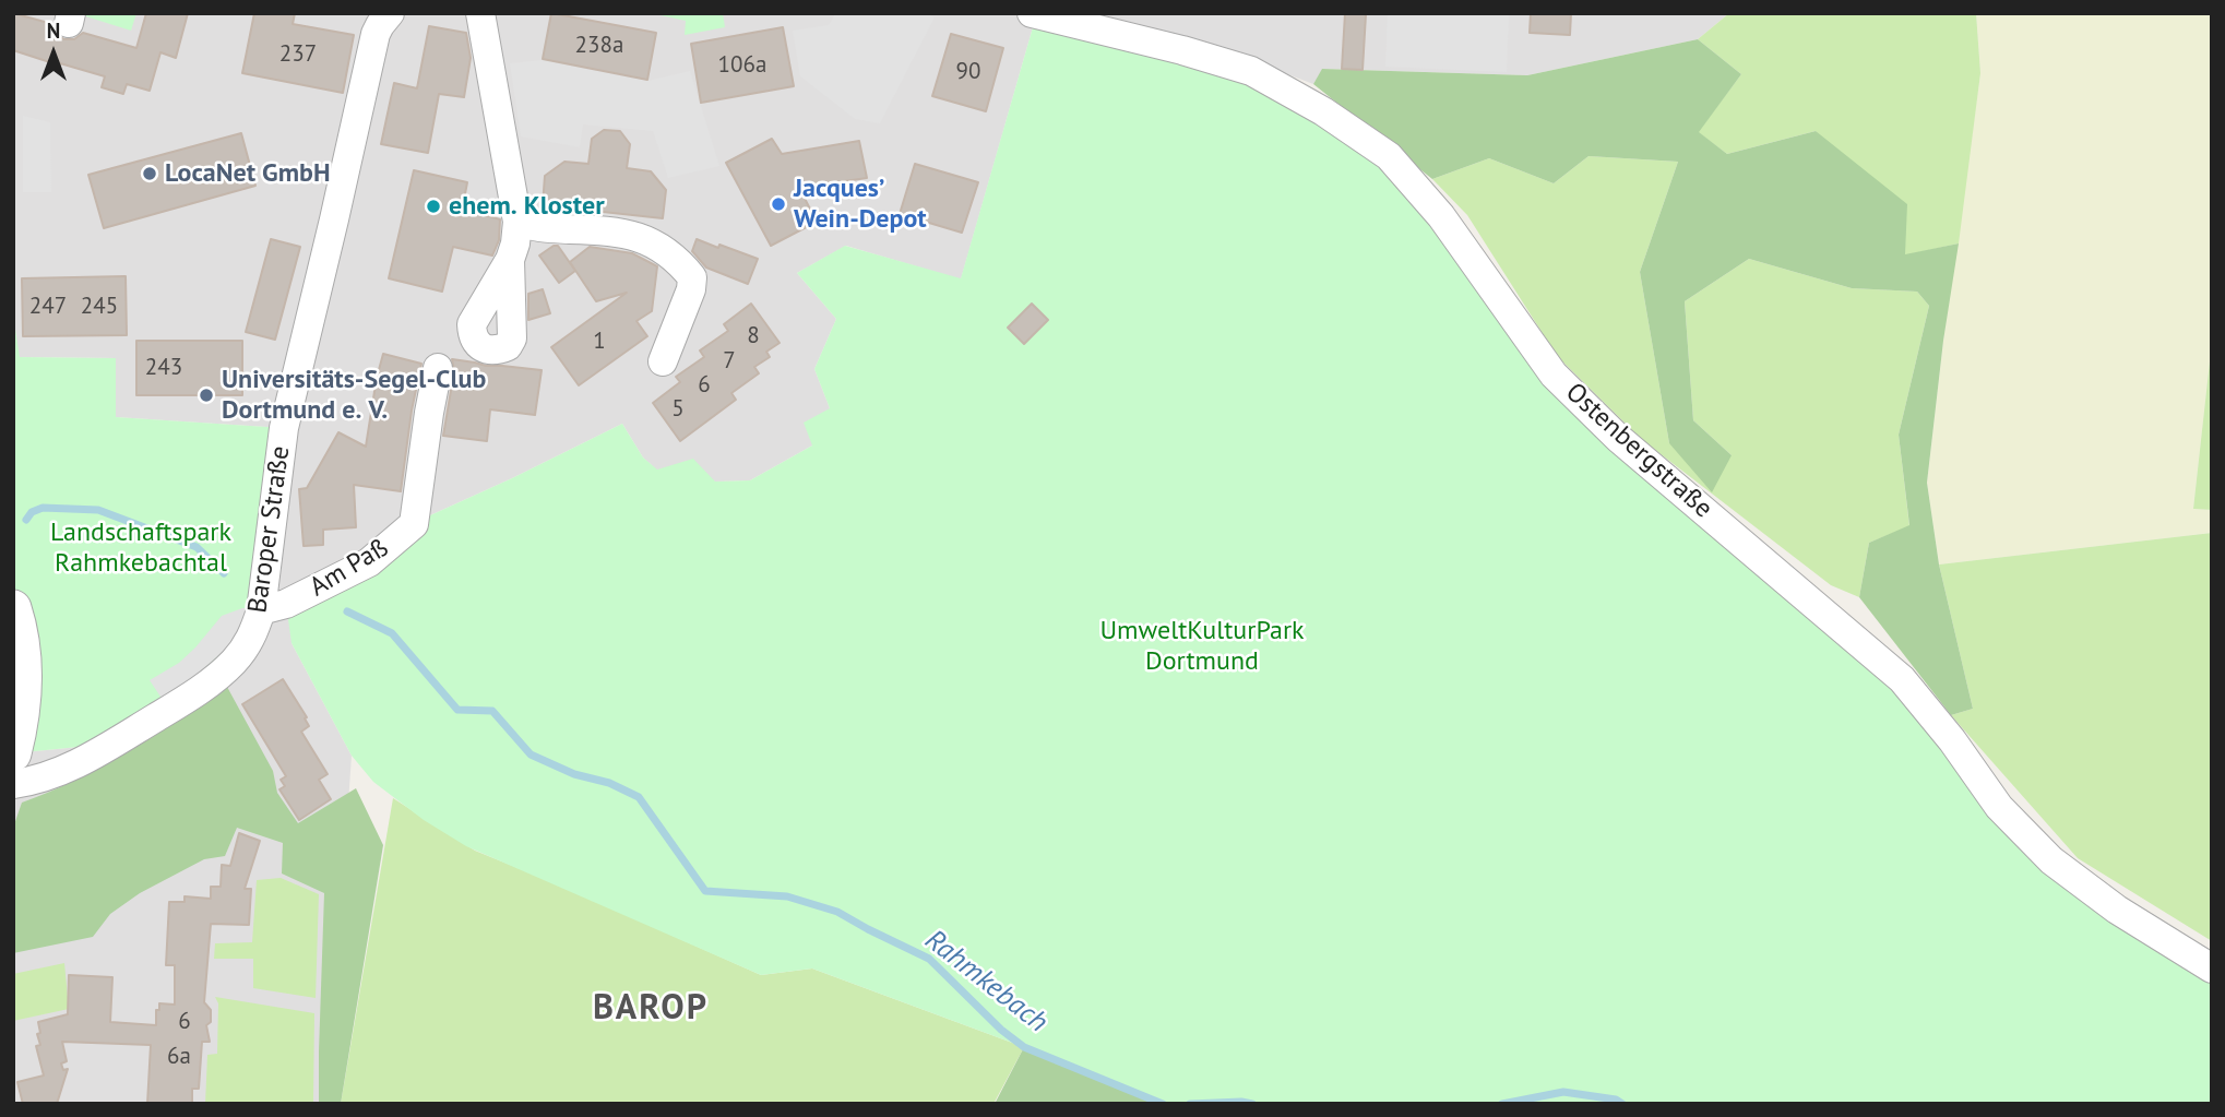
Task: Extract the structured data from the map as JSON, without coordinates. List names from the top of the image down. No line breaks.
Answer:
{"streets":{"street":["Ostenbergstraße","Baroper Straße","Am Paß"]},"crossings":[["Baroper Straße","Am Paß"]],"districts":["BAROP"],"water":["Rahmkebach"],"parks":["Landschaftspark Rahmkebachtal","UmweltKulturPark Dortmund"],"places":["LocaNet GmbH","Jacques’ Wein-Depot","ehem. Kloster","Universitäts-Segel-Club Dortmund e. V."],"house_numbers":["238a","237","106a","90","247","245","8","1","7","243","6","5","6","6a"],"north":"top"}
